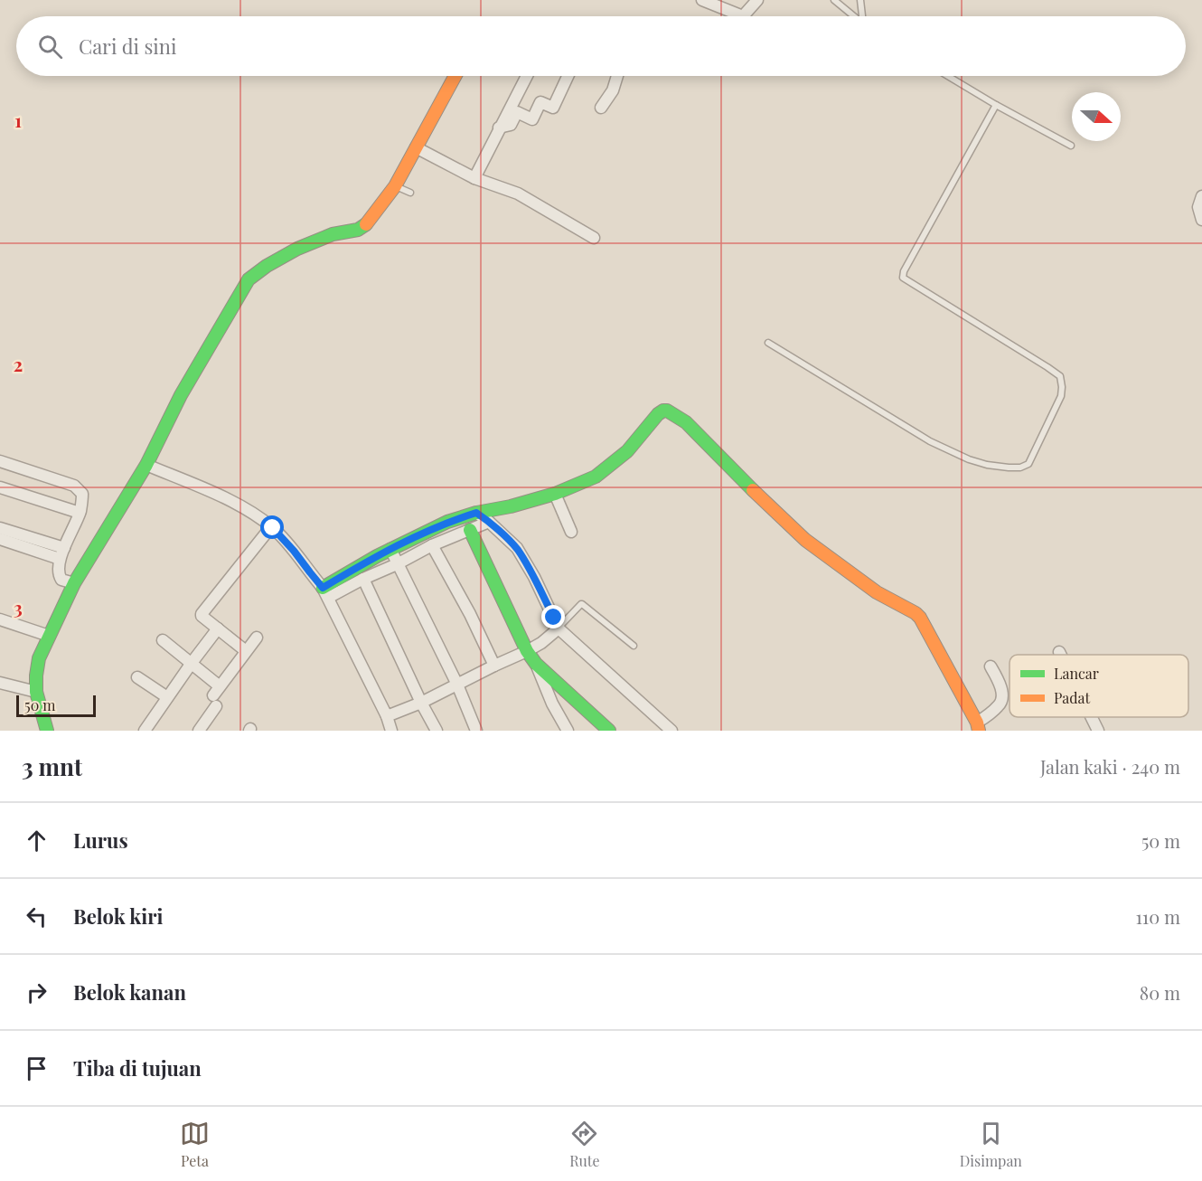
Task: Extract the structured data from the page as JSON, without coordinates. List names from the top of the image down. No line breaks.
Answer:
{"legend":["Lancar","Padat"],"scale_bar":"50 m","north":"right","page":{"search":"Cari di sini","scale":"50 m","heading":["3 mnt","Jalan kaki · 240 m"],"list":[["Lurus","50 m"],["Belok kiri","110 m"],["Belok kanan","80 m"],"Tiba di tujuan"],"nav":["Peta","Rute","Disimpan"]},"grid":{"rows":["1","2","3"]}}
